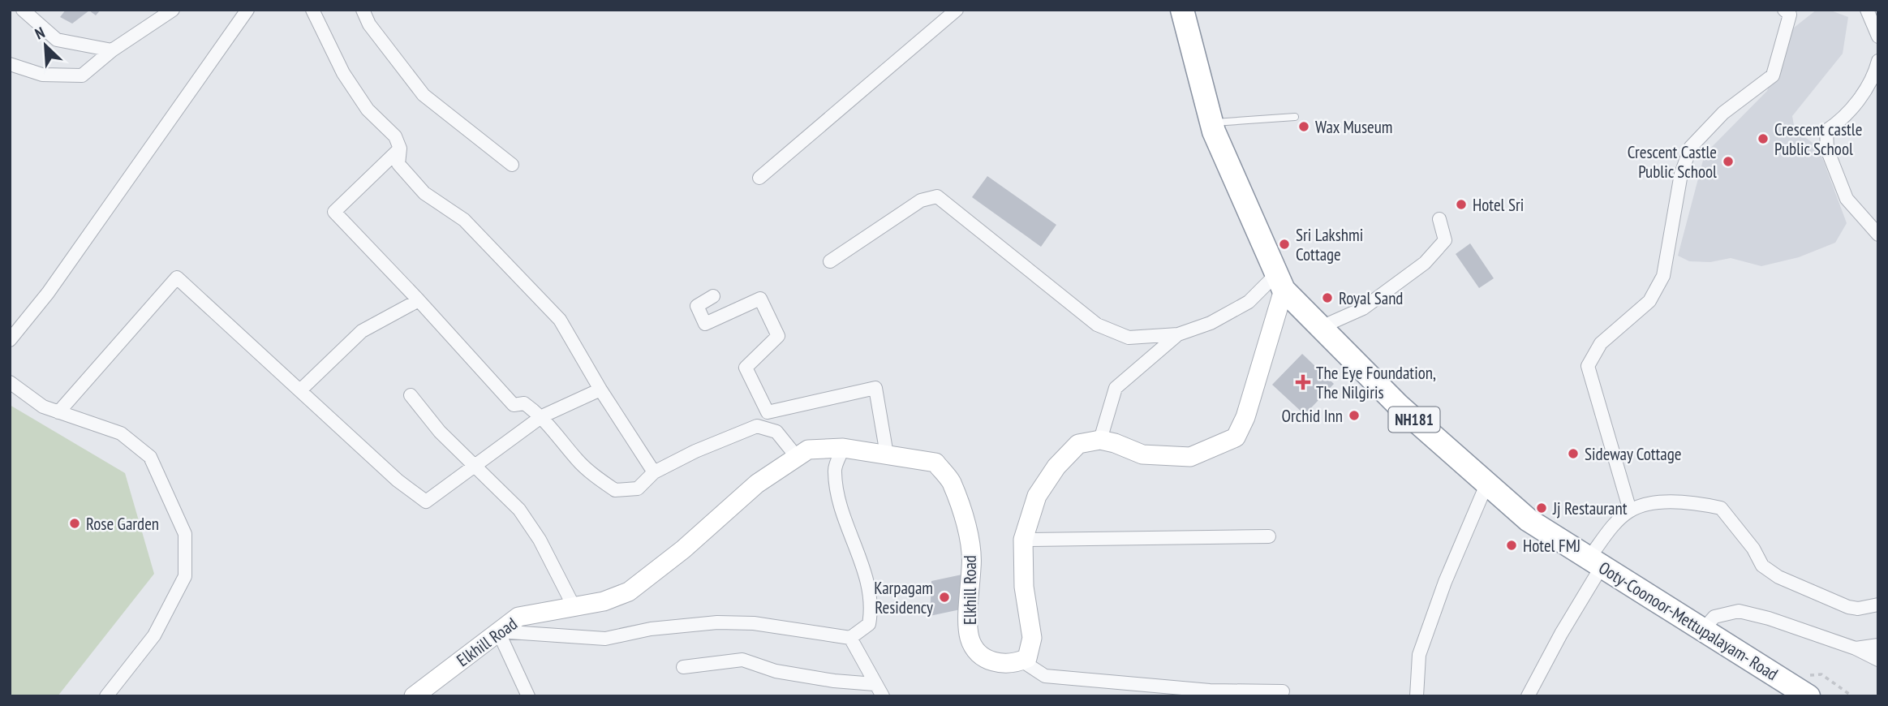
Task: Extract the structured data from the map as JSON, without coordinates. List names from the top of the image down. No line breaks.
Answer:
{"streets":{"highway":["NH181","Ooty-Coonoor-Mettupalayam- Road"],"street":["Elkhill Road"]},"places":{"other":["Wax Museum","Crescent castle Public School","Crescent Castle Public School","Hotel Sri","Sri Lakshmi Cottage","Royal Sand","Orchid Inn","Sideway Cottage","Jj Restaurant","Rose Garden","Hotel FMJ","Karpagam Residency"],"health":["The Eye Foundation, The Nilgiris"]},"north":"top left"}
